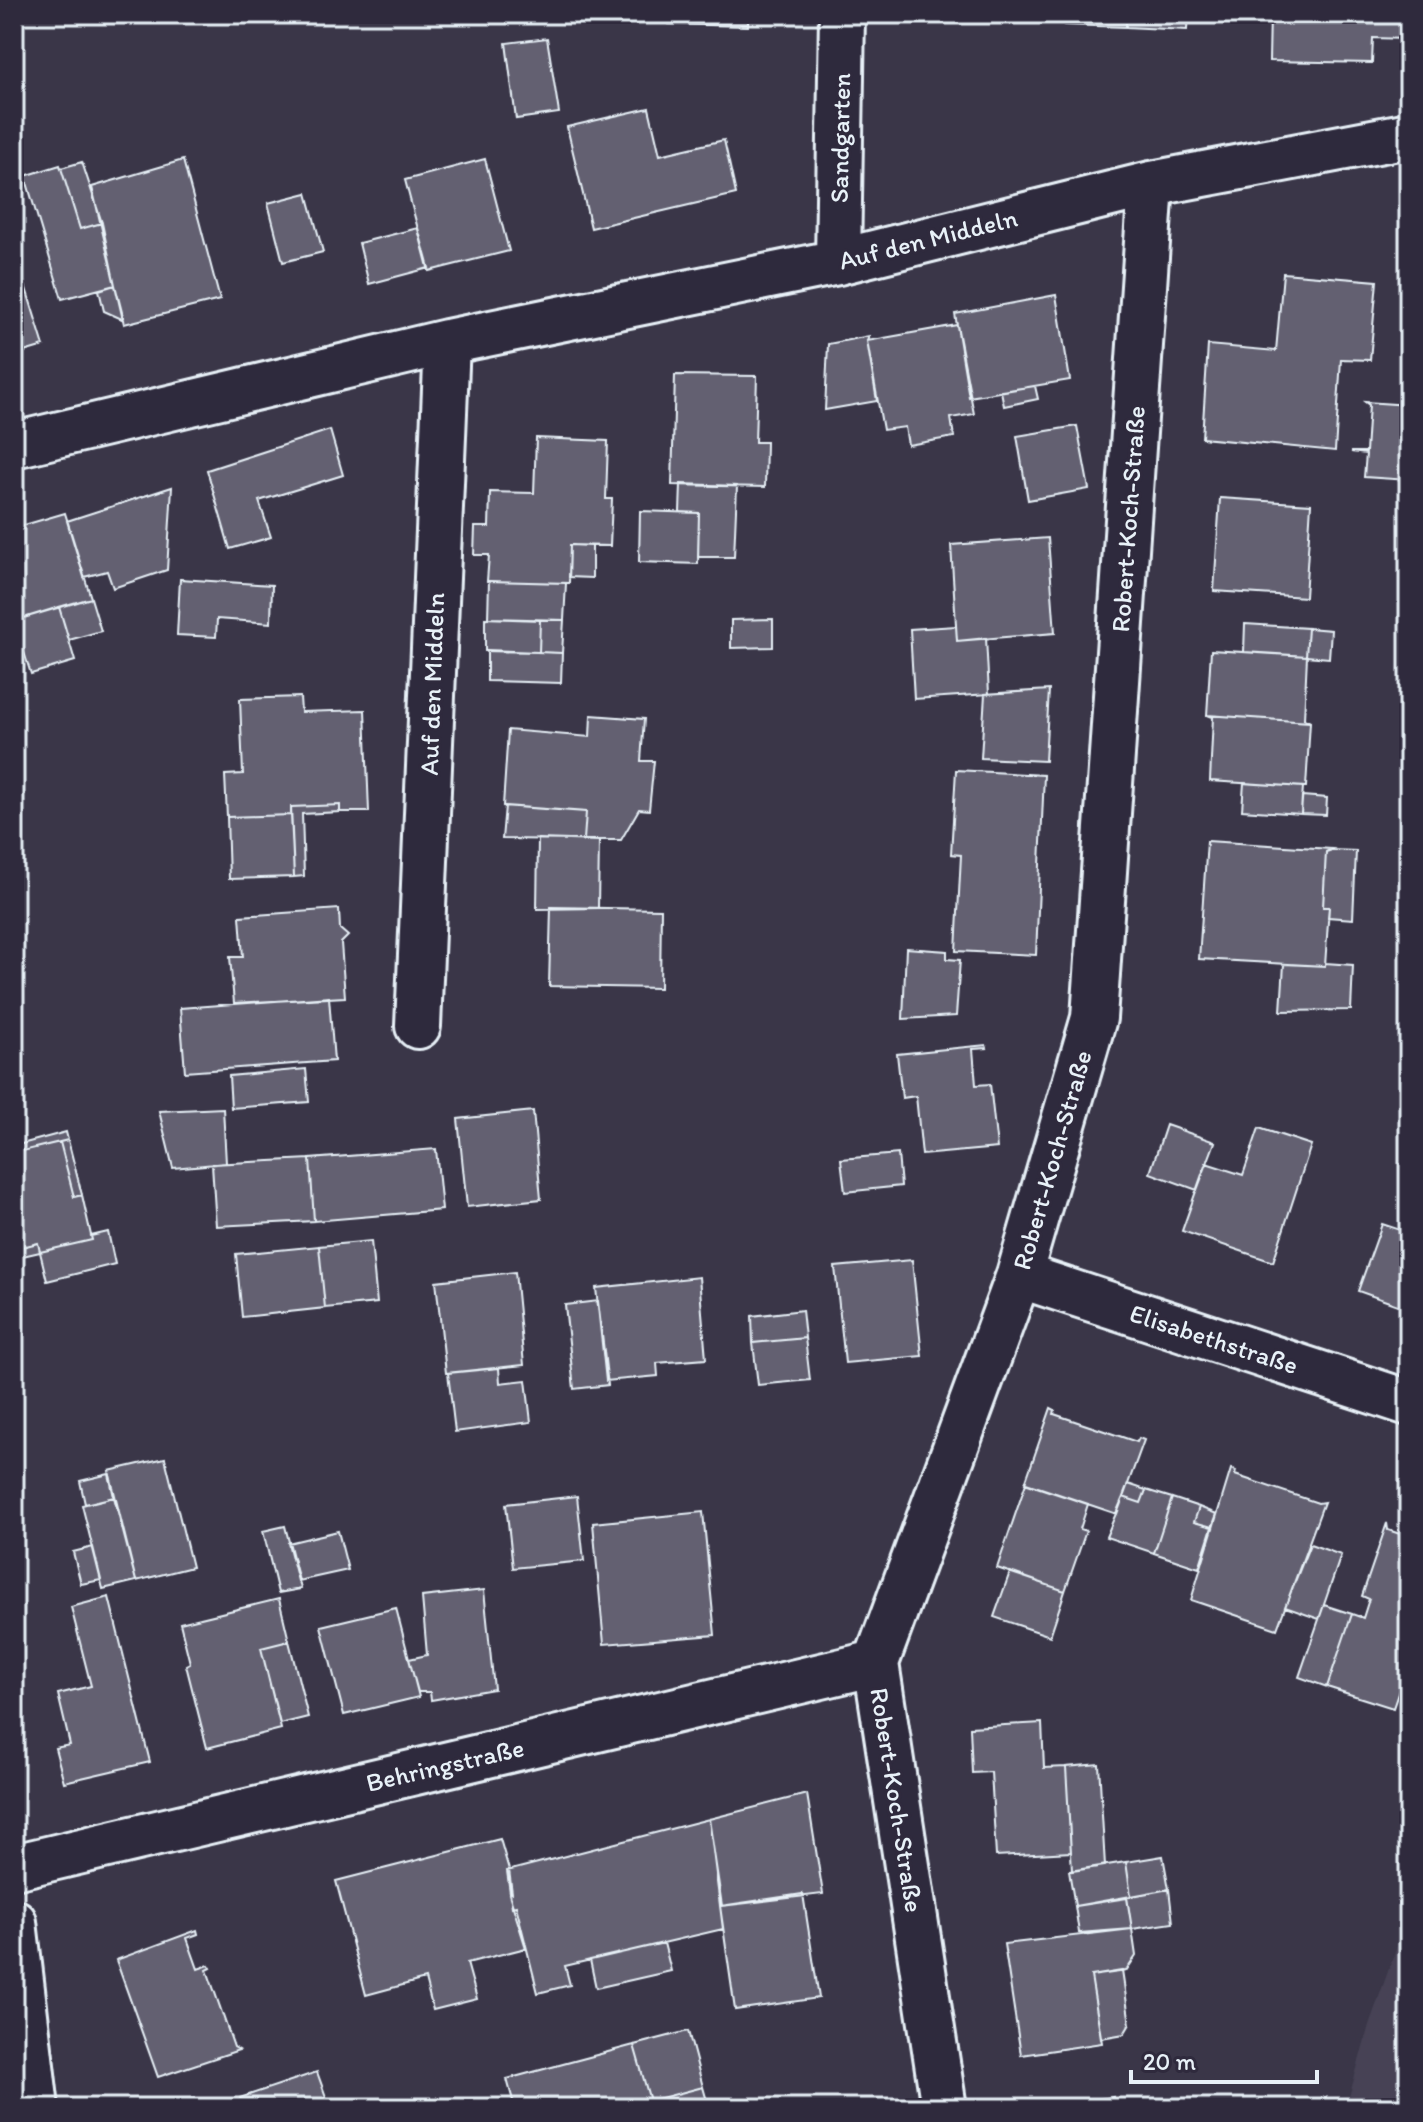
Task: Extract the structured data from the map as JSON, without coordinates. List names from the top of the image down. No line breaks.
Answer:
{"streets":{"street":["Sandgarten","Auf den Middeln","Robert-Koch-Straße","Elisabethstraße","Behringstraße"]},"crossings":[["Sandgarten","Auf den Middeln"],["Auf den Middeln","Robert-Koch-Straße"],["Robert-Koch-Straße","Elisabethstraße"],["Robert-Koch-Straße","Behringstraße"]],"scale_bar":"20 m"}
